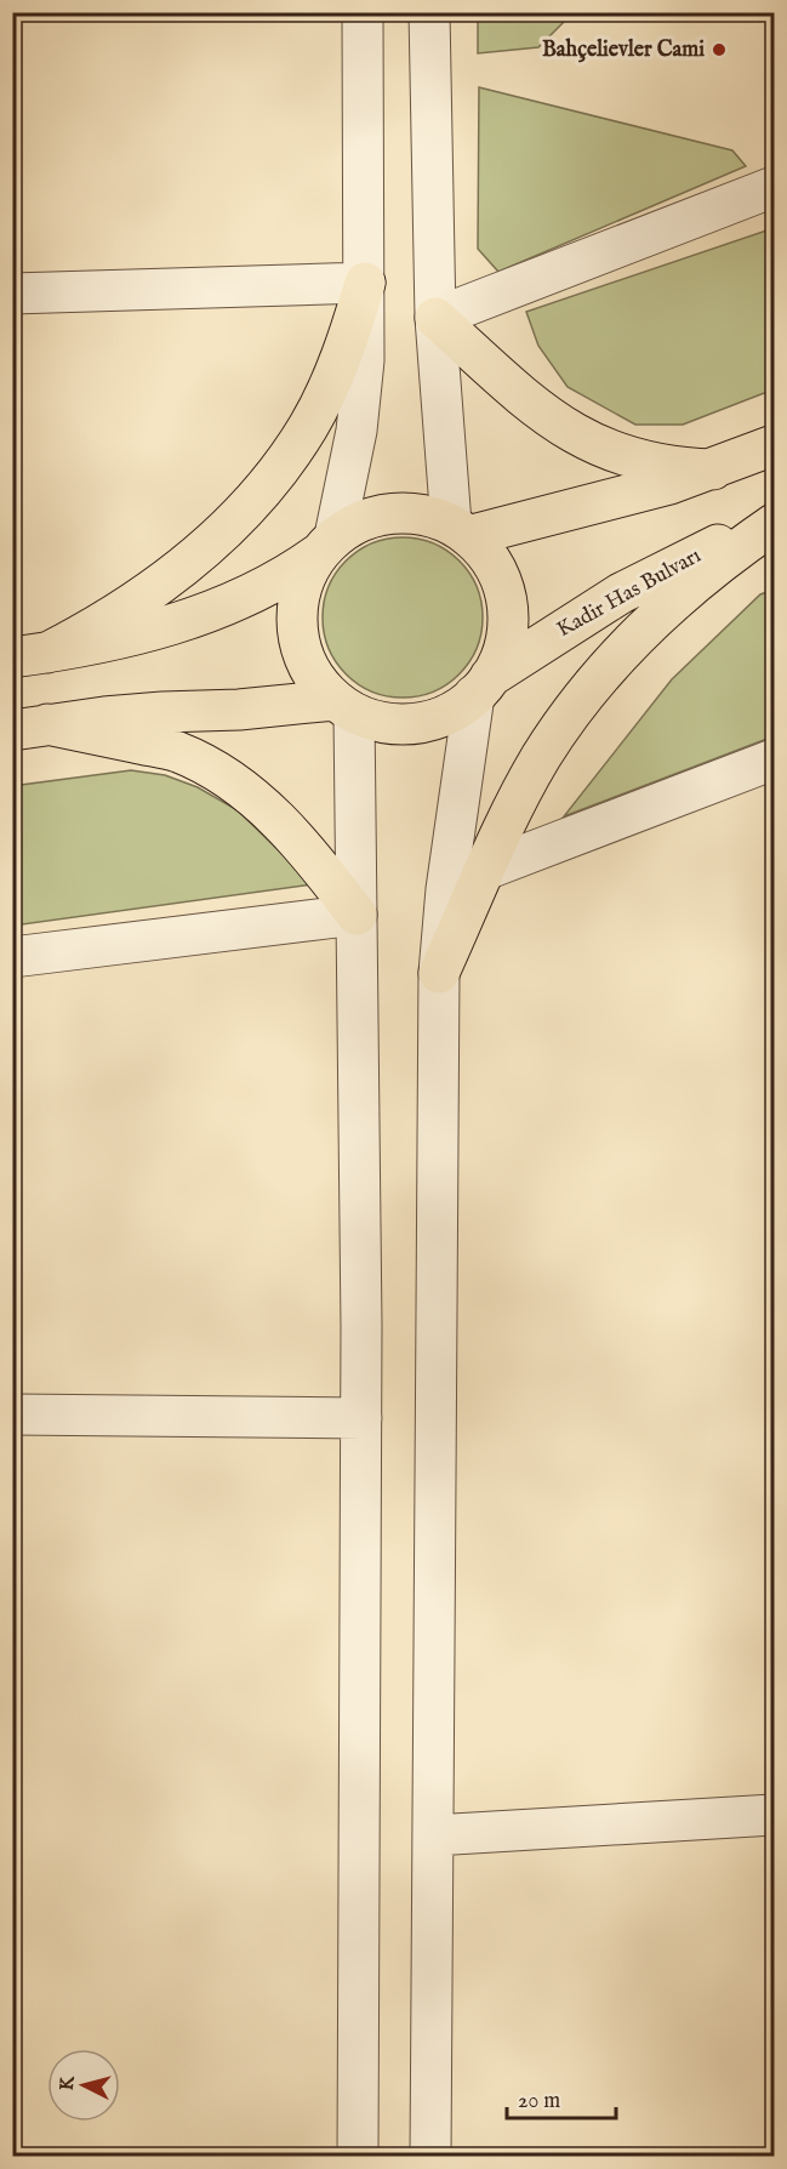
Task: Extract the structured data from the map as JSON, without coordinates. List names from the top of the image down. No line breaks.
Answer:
{"streets":{"highway":["Kadir Has Bulvarı"]},"places":["Bahçelievler Cami"],"scale_bar":"20 m","north":"left"}
